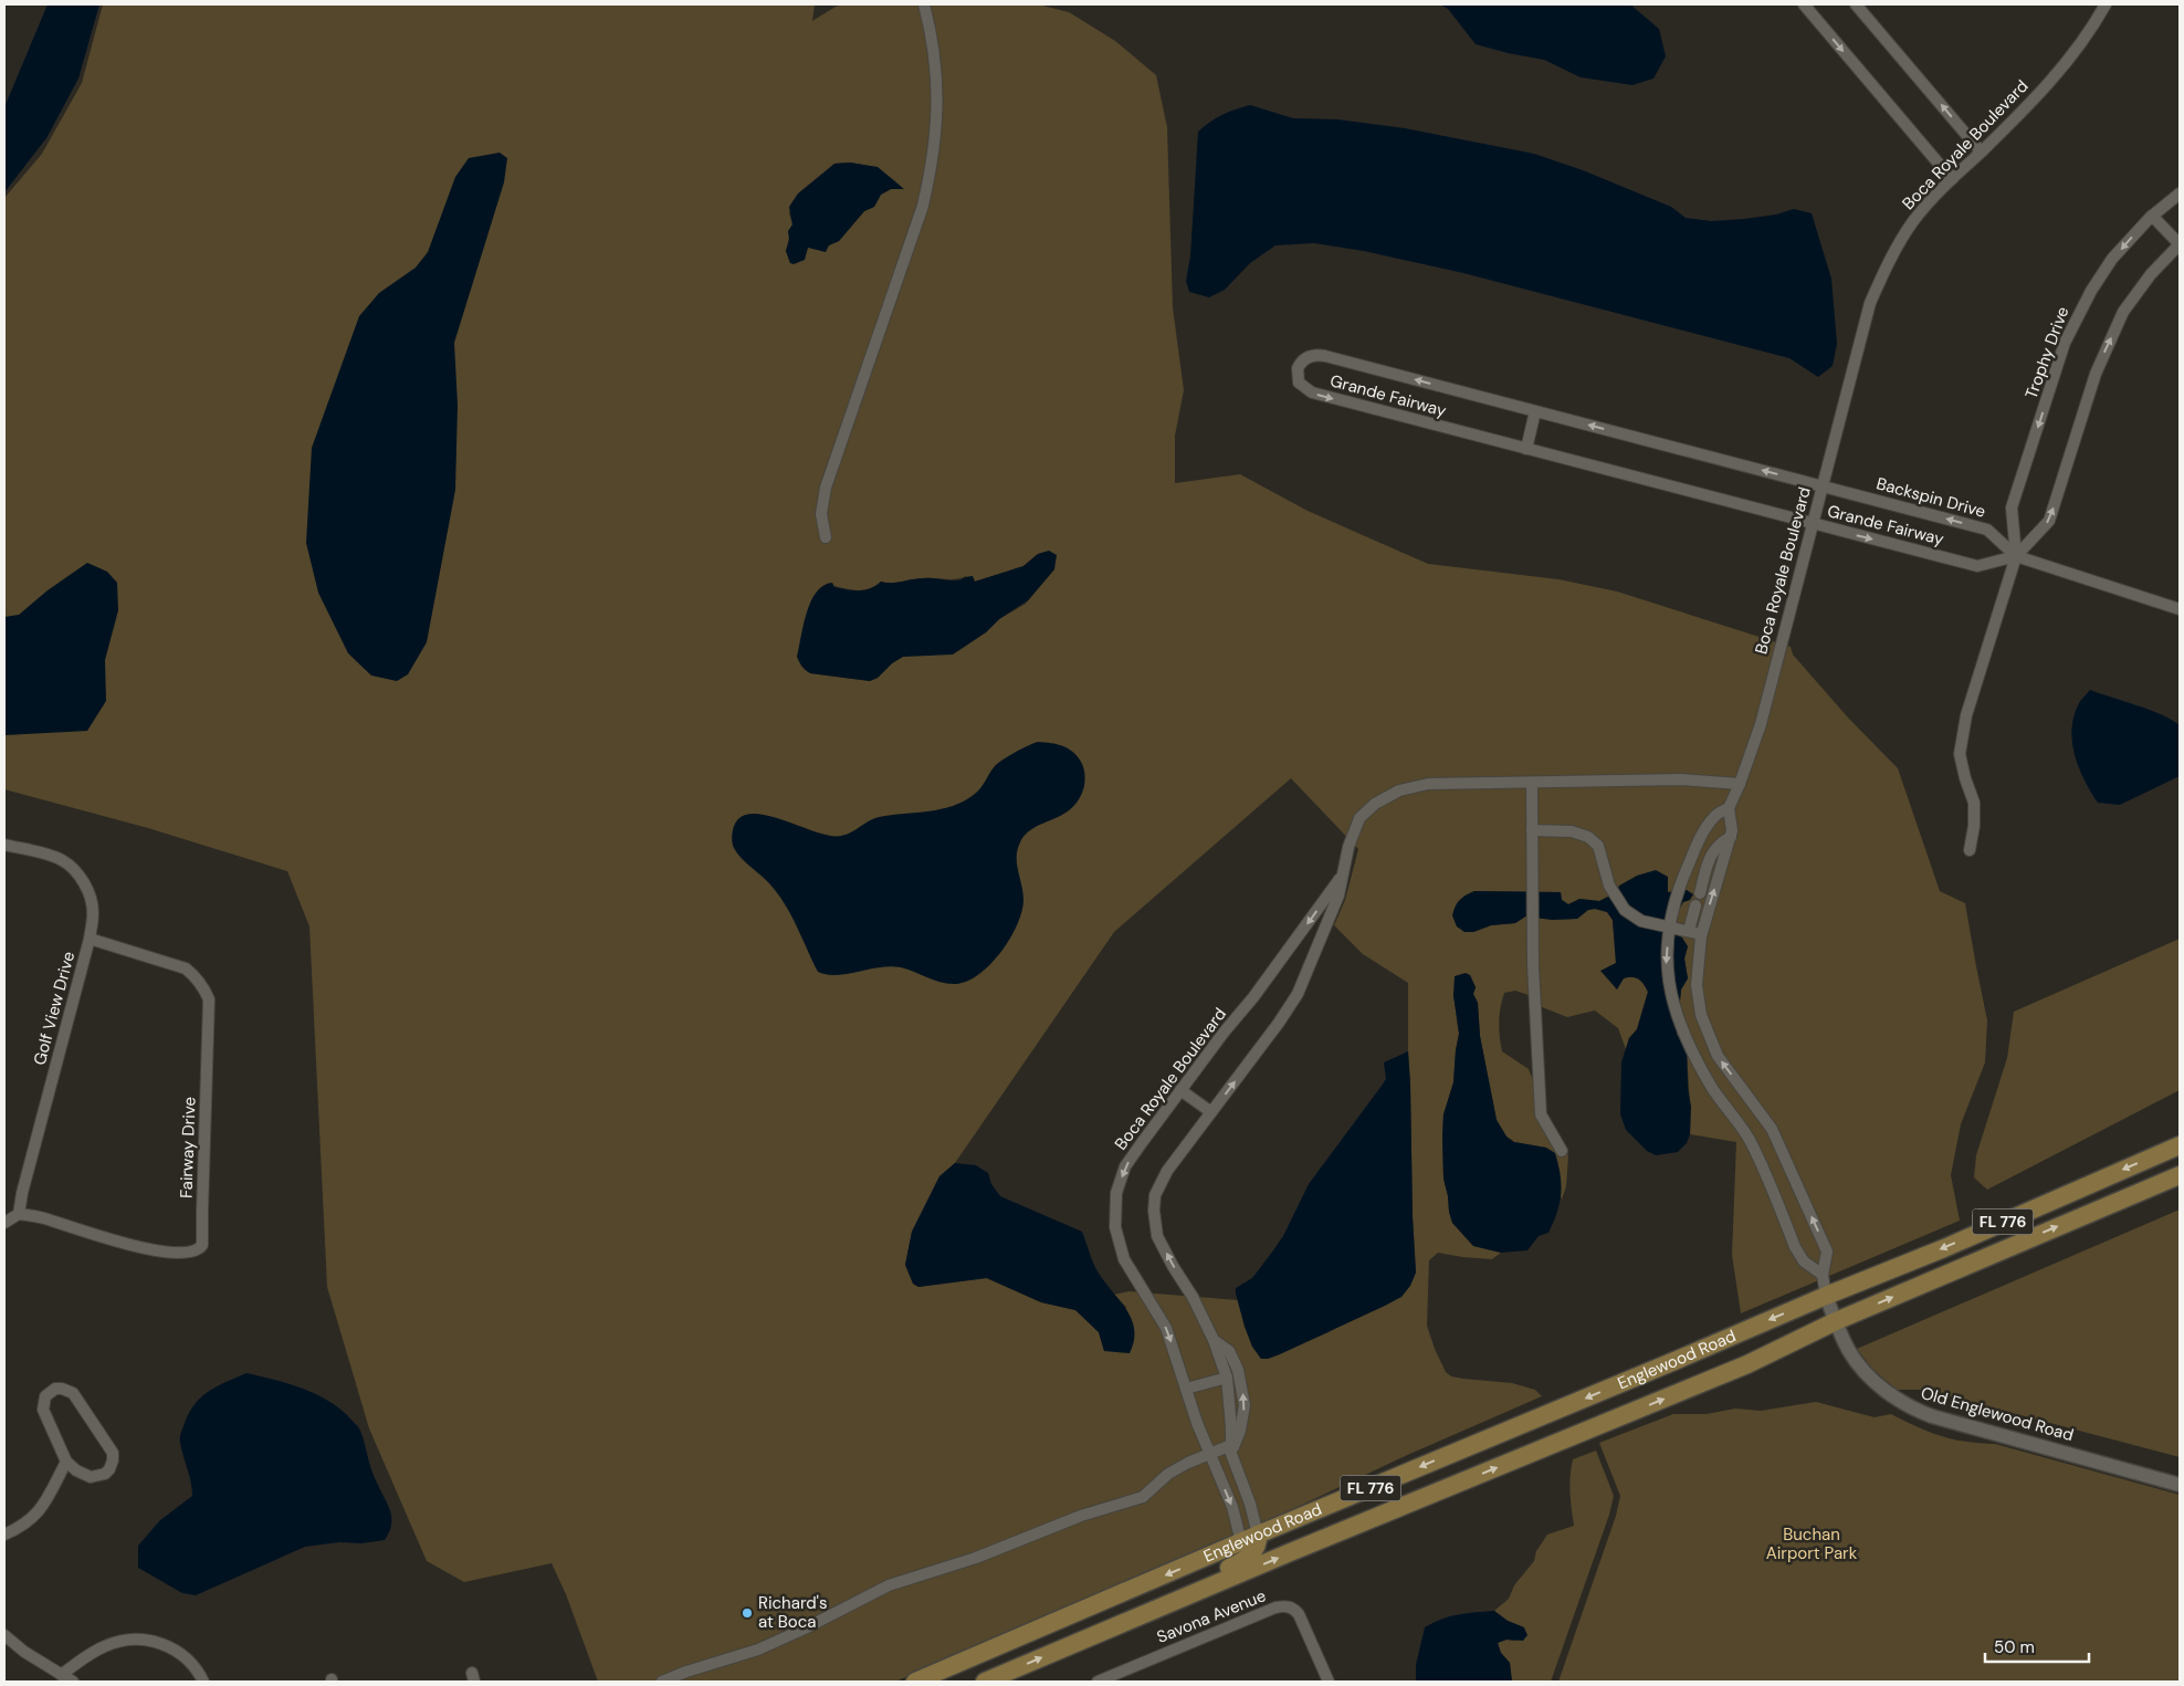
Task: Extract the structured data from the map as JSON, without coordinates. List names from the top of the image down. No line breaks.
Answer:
{"streets":{"main road":["FL 776","Englewood Road"],"street":["Boca Royale Boulevard","Trophy Drive","Grande Fairway","Backspin Drive","Golf View Drive","Fairway Drive","Old Englewood Road","Savona Avenue"]},"crossings":[["Boca Royale Boulevard","Grande Fairway"],["Boca Royale Boulevard","Backspin Drive"],["Boca Royale Boulevard","Englewood Road"],["Trophy Drive","Grande Fairway"],["Trophy Drive","Backspin Drive"],["Grande Fairway","Backspin Drive"],["Golf View Drive","Fairway Drive"],["FL 776","Englewood Road"],["FL 776","Old Englewood Road"],["Englewood Road","Old Englewood Road"]],"one_way":["Backspin Drive"],"parks":["Buchan Airport Park"],"places":["Richard's at Boca"],"scale_bar":"50 m"}
